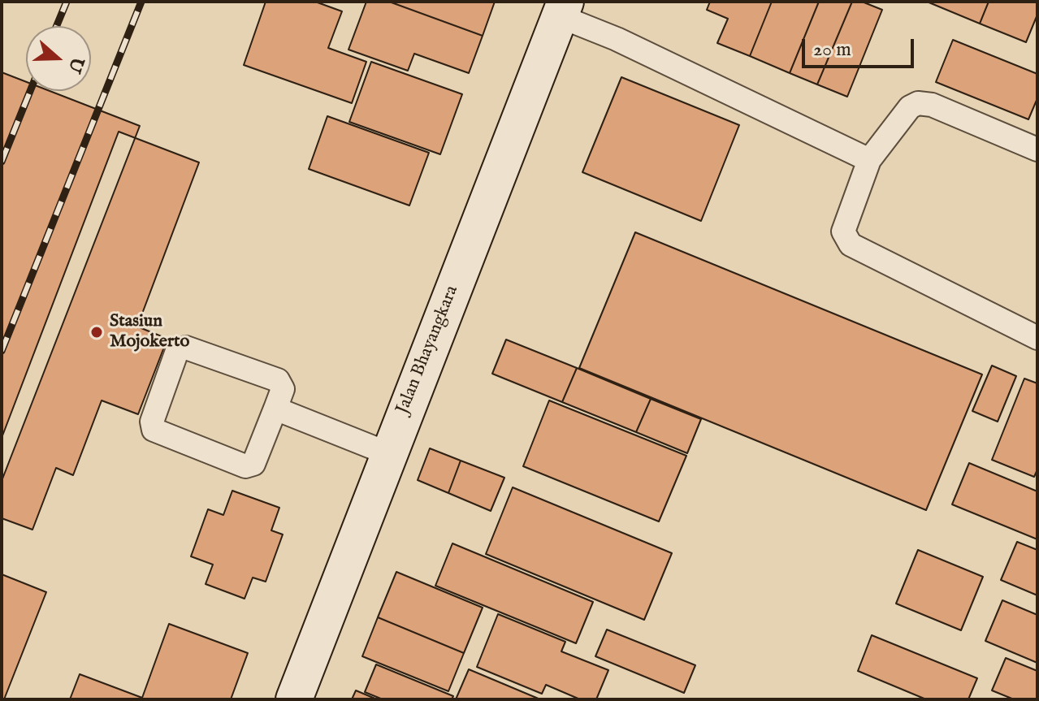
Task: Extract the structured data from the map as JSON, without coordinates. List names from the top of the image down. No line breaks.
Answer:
{"streets":{"main road":["Jalan Bhayangkara"]},"places":["Stasiun Mojokerto"],"scale_bar":"20 m","north":"right"}
